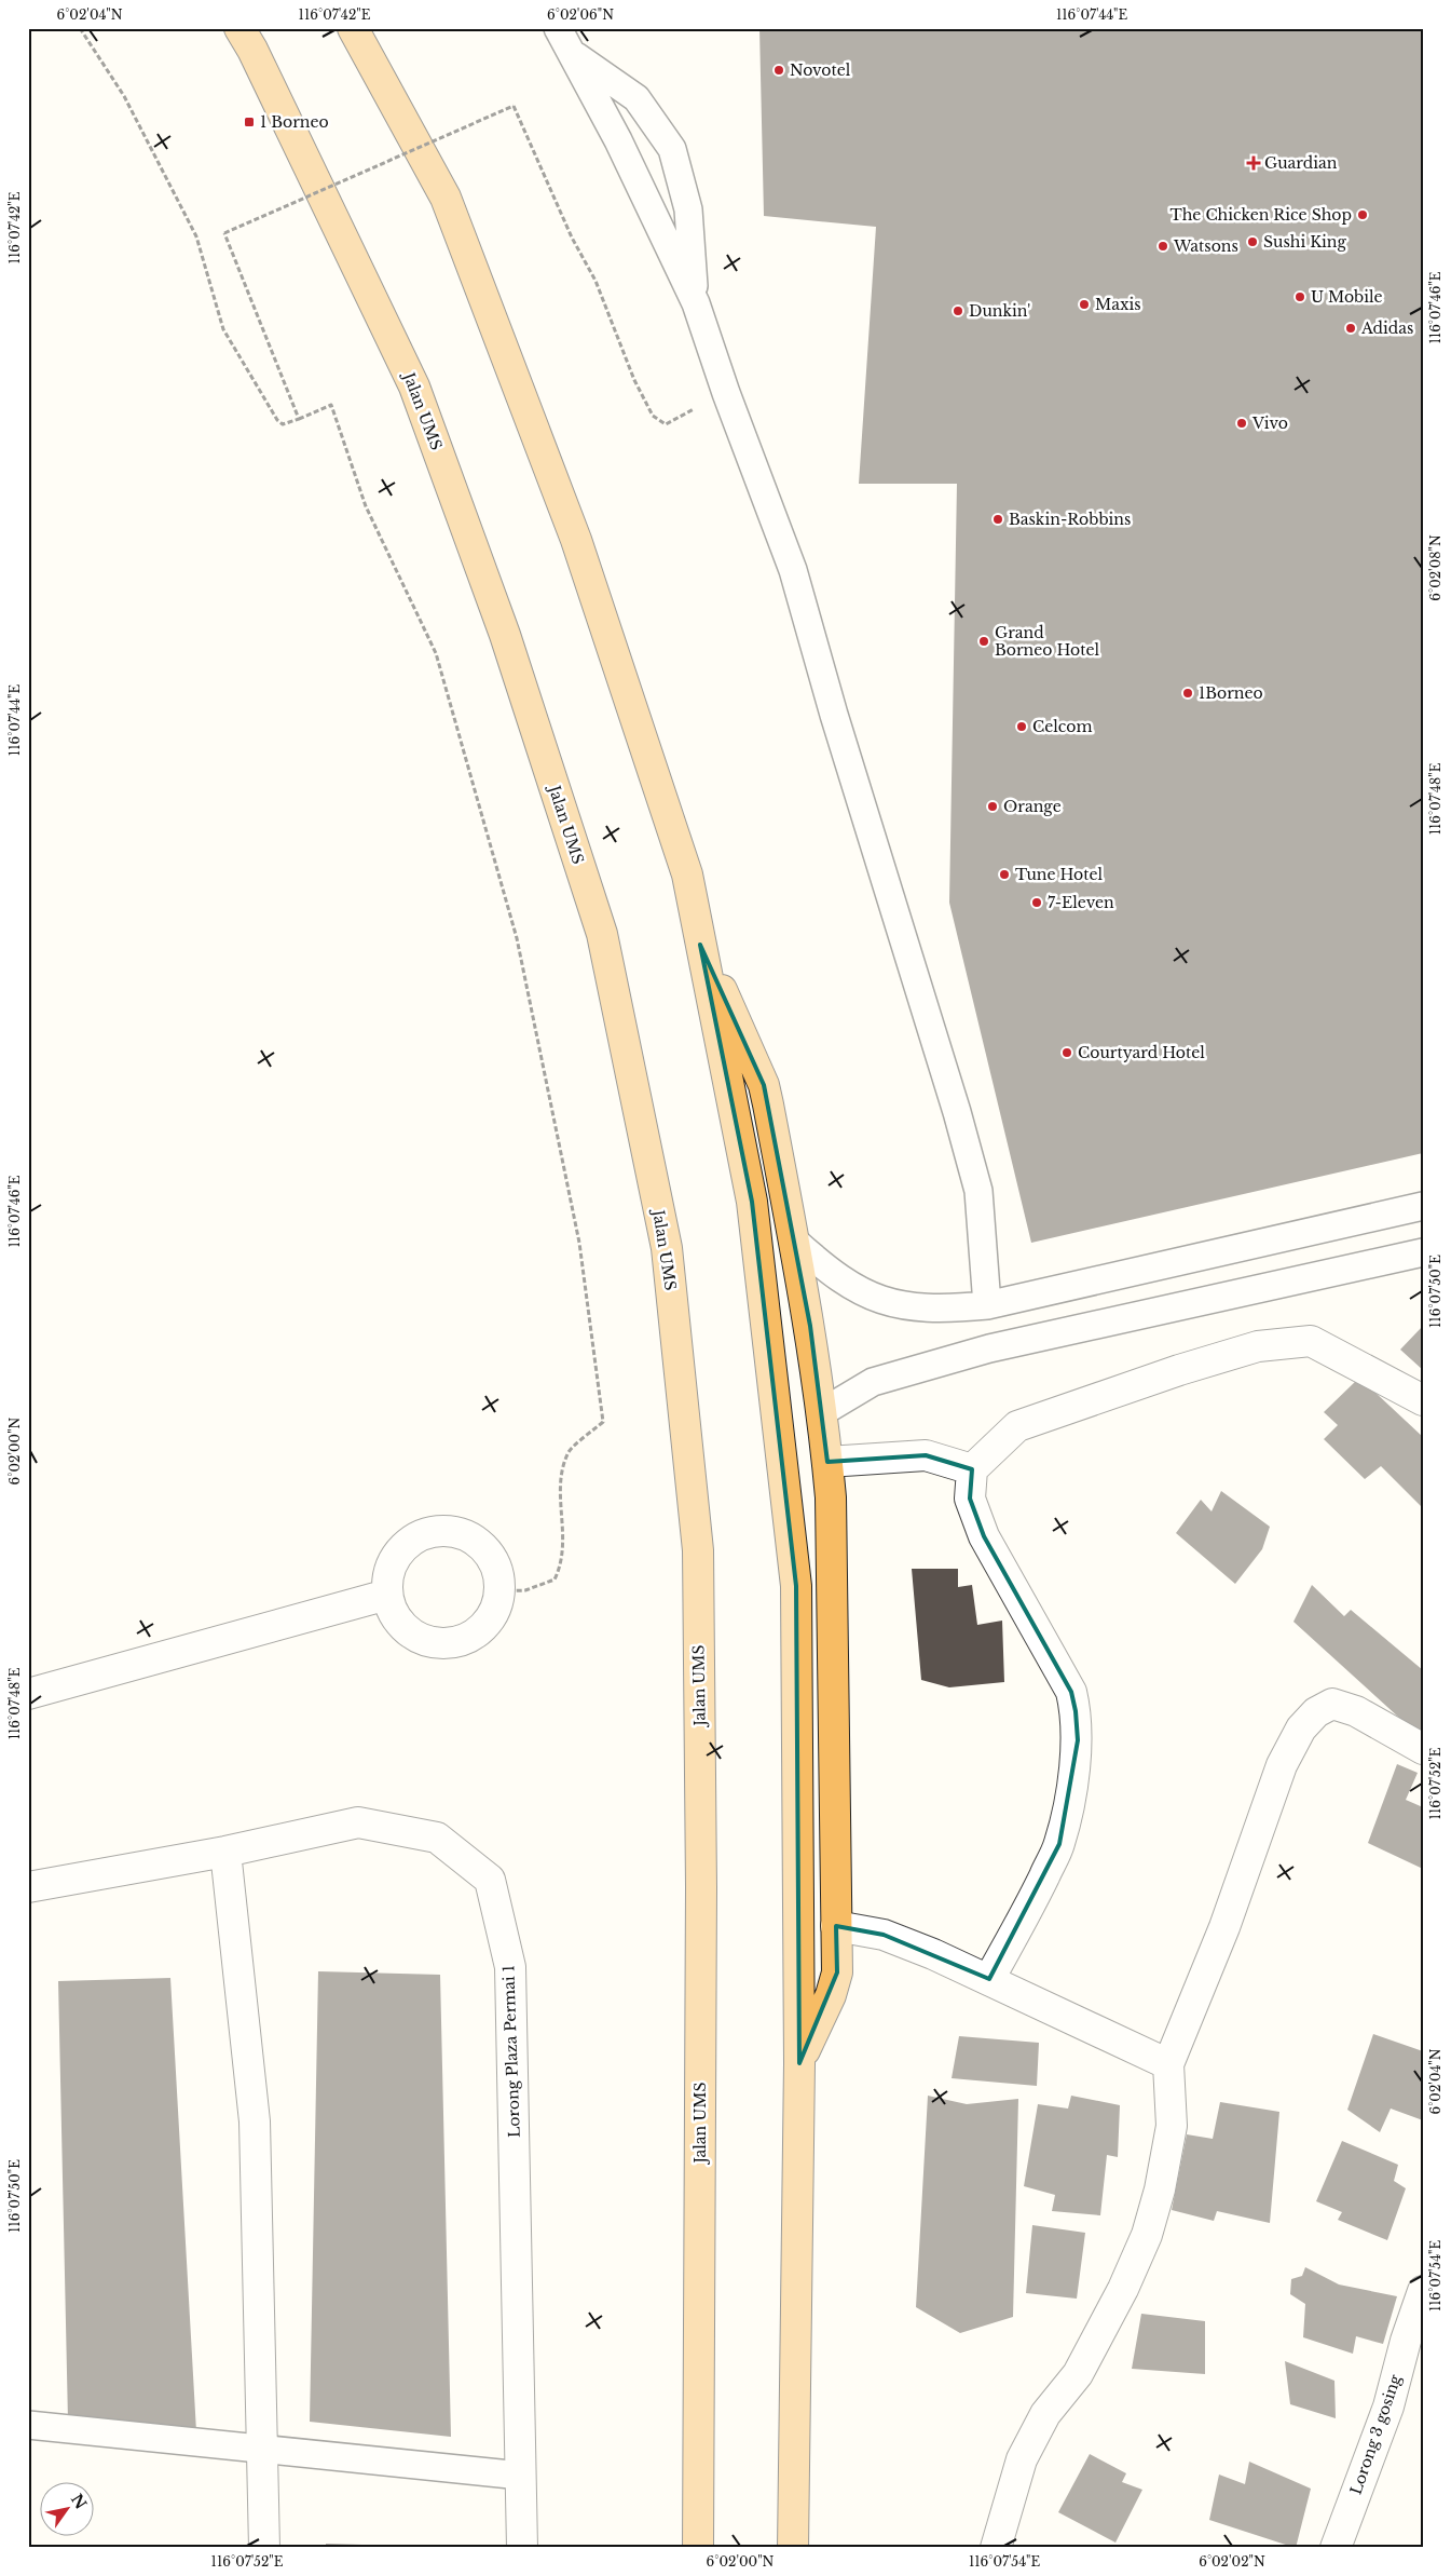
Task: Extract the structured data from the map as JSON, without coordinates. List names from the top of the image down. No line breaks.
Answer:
{"streets":{"highway":["Jalan UMS"],"street":["Lorong Plaza Permai 1","Lorong 3 gosing"]},"places":{"other":["Novotel","The Chicken Rice Shop","Sushi King","Watsons","U Mobile","Maxis","Dunkin'","Adidas","Vivo","Baskin-Robbins","Grand Borneo Hotel","1Borneo","Celcom","Orange","Tune Hotel","7-Eleven","Courtyard Hotel"],"transit":["1 Borneo"],"health":["Guardian"]},"north":"top right","coordinates":["6°02'04\"N","116°07'42\"E","6°02'06\"N","116°07'44\"E","116°07'46\"E","6°02'08\"N","116°07'48\"E","116°07'50\"E","6°02'00\"N","116°07'52\"E","116°07'54\"E","6°02'02\"N"]}
